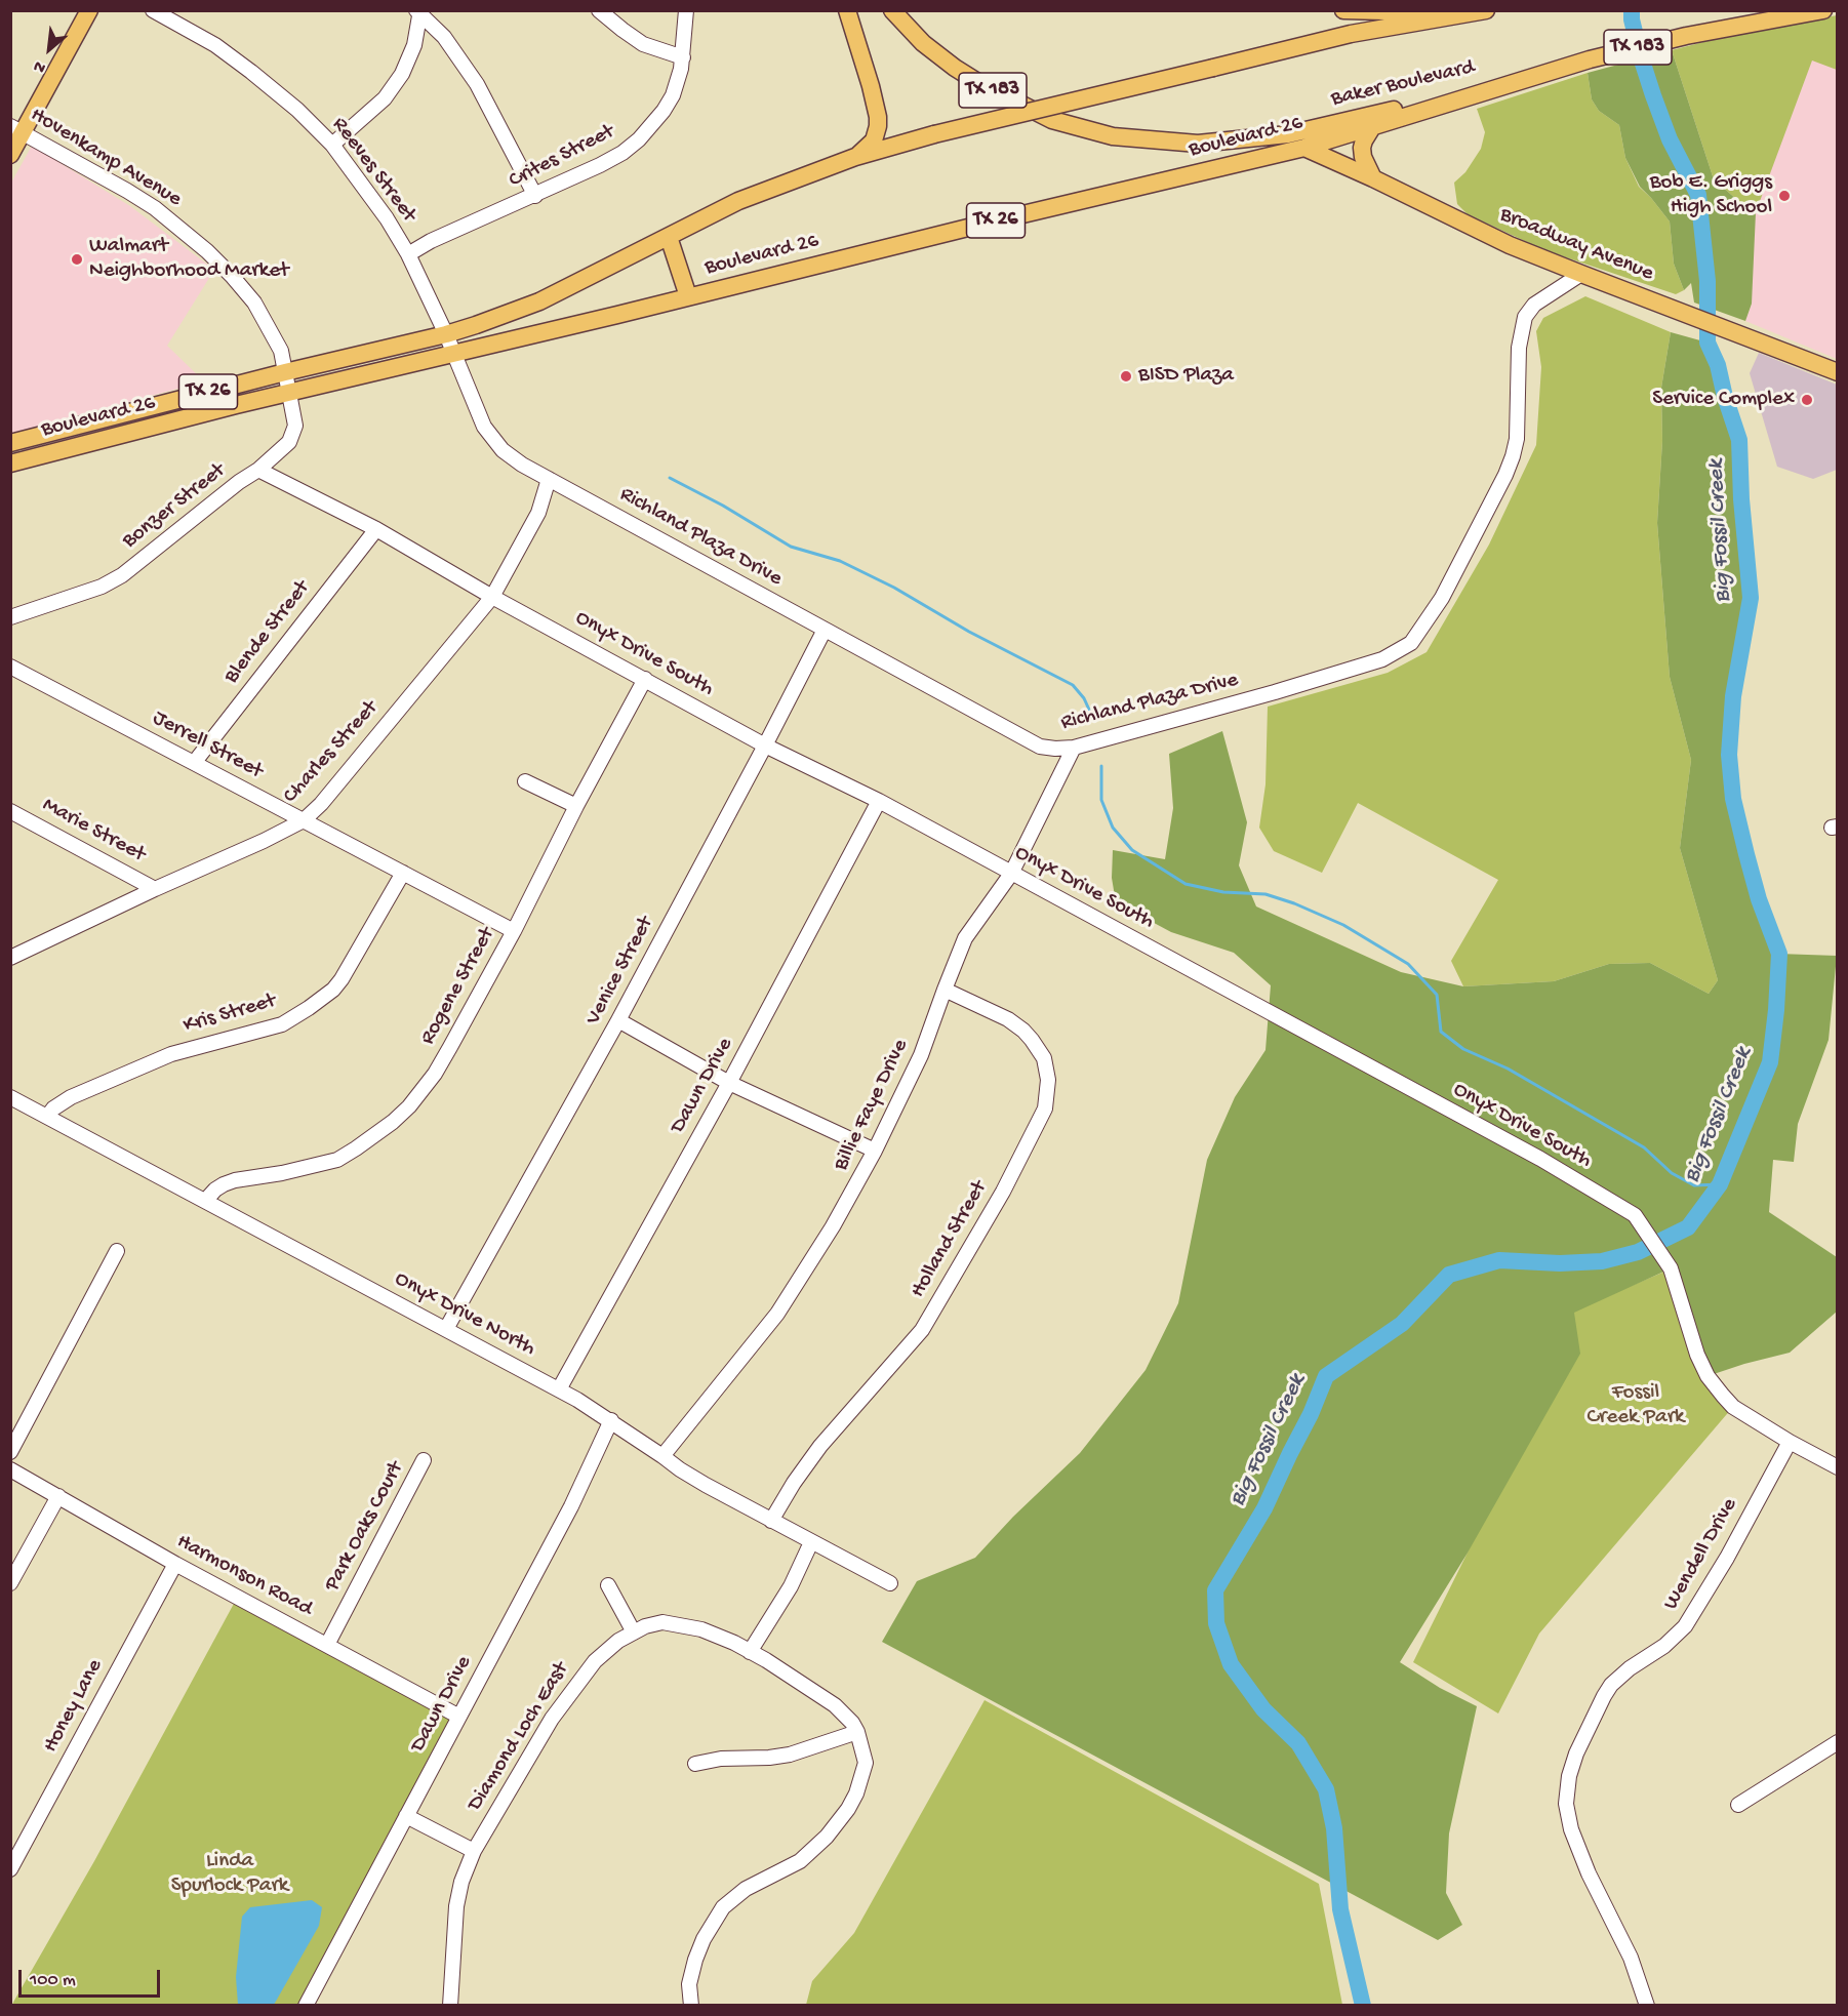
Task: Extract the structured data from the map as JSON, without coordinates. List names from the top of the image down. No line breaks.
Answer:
{"streets":{"main road":["TX 183","Baker Boulevard","Boulevard 26","TX 26","Broadway Avenue"],"street":["Crites Street","Hovenkamp Avenue","Reeves Street","Bonzer Street","Richland Plaza Drive","Blende Street","Onyx Drive South","Jerrell Street","Charles Street","Marie Street","Venice Street","Rogene Street","Kris Street","Dawn Drive","Billie Faye Drive","Holland Street","Onyx Drive North","Park Oaks Court","Wendell Drive","Harmonson Road","Honey Lane","Diamond Loch East"]},"crossings":[["TX 183","Baker Boulevard"],["TX 183","Boulevard 26"],["Baker Boulevard","Boulevard 26"],["Boulevard 26","Hovenkamp Avenue"],["Boulevard 26","Reeves Street"],["Boulevard 26","Broadway Avenue"],["Boulevard 26","Bonzer Street"],["Boulevard 26","Richland Plaza Drive"],["Crites Street","Reeves Street"],["Hovenkamp Avenue","Bonzer Street"],["Reeves Street","Richland Plaza Drive"],["Broadway Avenue","Richland Plaza Drive"],["Bonzer Street","Onyx Drive South"],["Richland Plaza Drive","Charles Street"],["Richland Plaza Drive","Venice Street"],["Richland Plaza Drive","Billie Faye Drive"],["Blende Street","Onyx Drive South"],["Blende Street","Jerrell Street"],["Onyx Drive South","Charles Street"],["Onyx Drive South","Venice Street"],["Onyx Drive South","Rogene Street"],["Onyx Drive South","Dawn Drive"],["Onyx Drive South","Billie Faye Drive"],["Onyx Drive South","Wendell Drive"],["Jerrell Street","Charles Street"],["Jerrell Street","Rogene Street"],["Jerrell Street","Kris Street"],["Charles Street","Marie Street"],["Venice Street","Onyx Drive North"],["Rogene Street","Onyx Drive North"],["Kris Street","Onyx Drive North"],["Dawn Drive","Onyx Drive North"],["Dawn Drive","Harmonson Road"],["Billie Faye Drive","Holland Street"],["Billie Faye Drive","Onyx Drive North"],["Holland Street","Onyx Drive North"],["Park Oaks Court","Harmonson Road"],["Harmonson Road","Honey Lane"]],"water":["Big Fossil Creek"],"parks":["Fossil Creek Park","Linda Spurlock Park"],"places":["Bob E. Griggs High School","Walmart Neighborhood Market","BISD Plaza","Service Complex"],"scale_bar":"100 m","north":"bottom left"}
